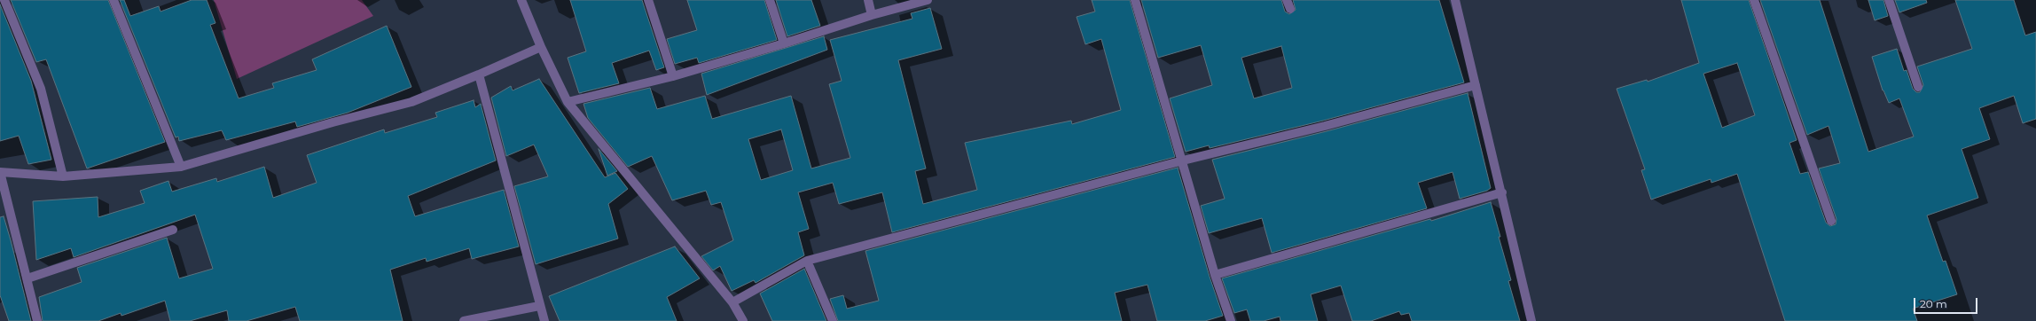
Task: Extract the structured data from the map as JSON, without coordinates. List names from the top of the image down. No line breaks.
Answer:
{"scale_bar":"20 m"}
